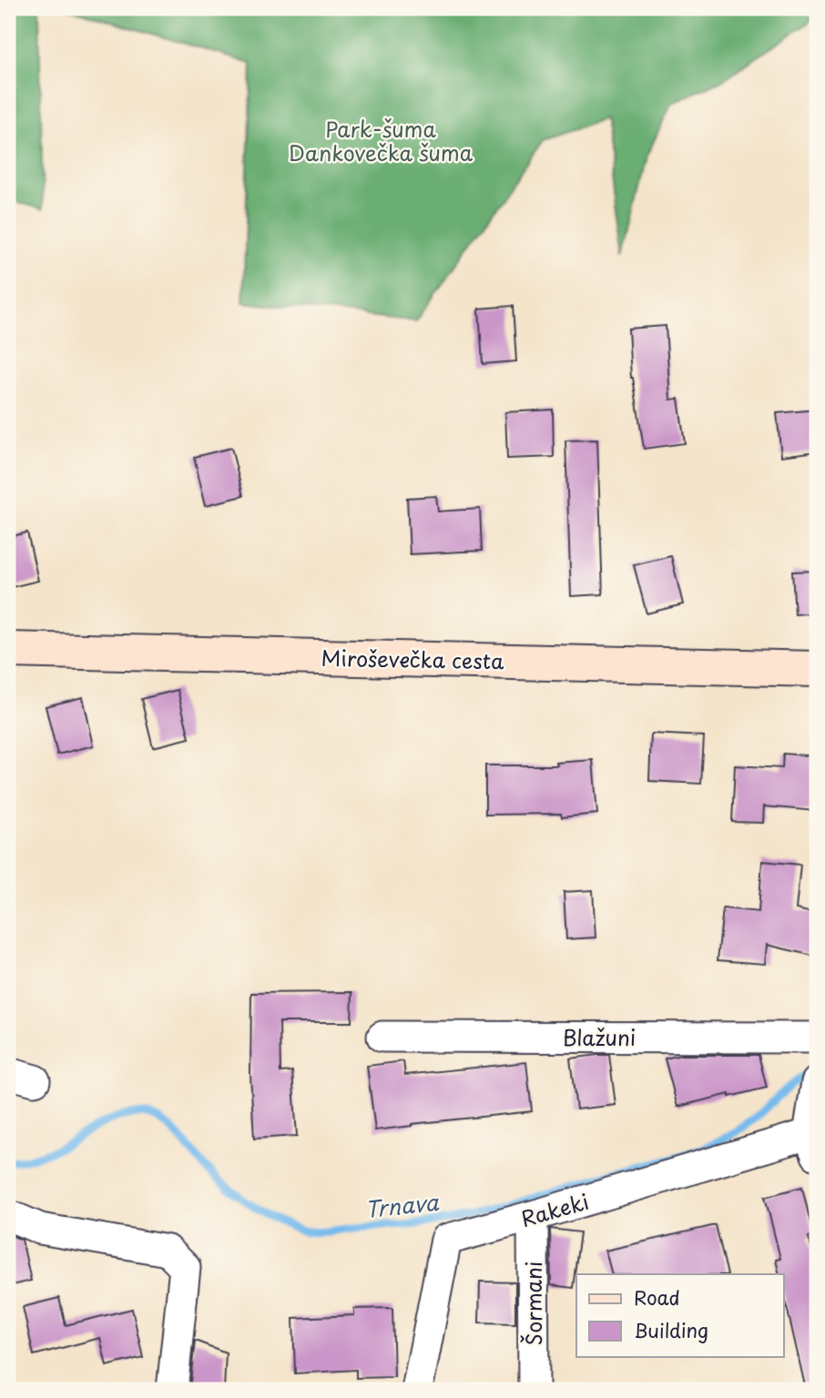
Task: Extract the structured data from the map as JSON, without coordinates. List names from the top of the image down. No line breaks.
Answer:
{"streets":{"main road":["Miroševečka cesta"],"street":["Blažuni","Rakeki","Šormani"]},"crossings":[["Rakeki","Šormani"]],"water":["Trnava"],"parks":["Park-šuma Dankovečka šuma"],"legend":["Road","Building"]}
